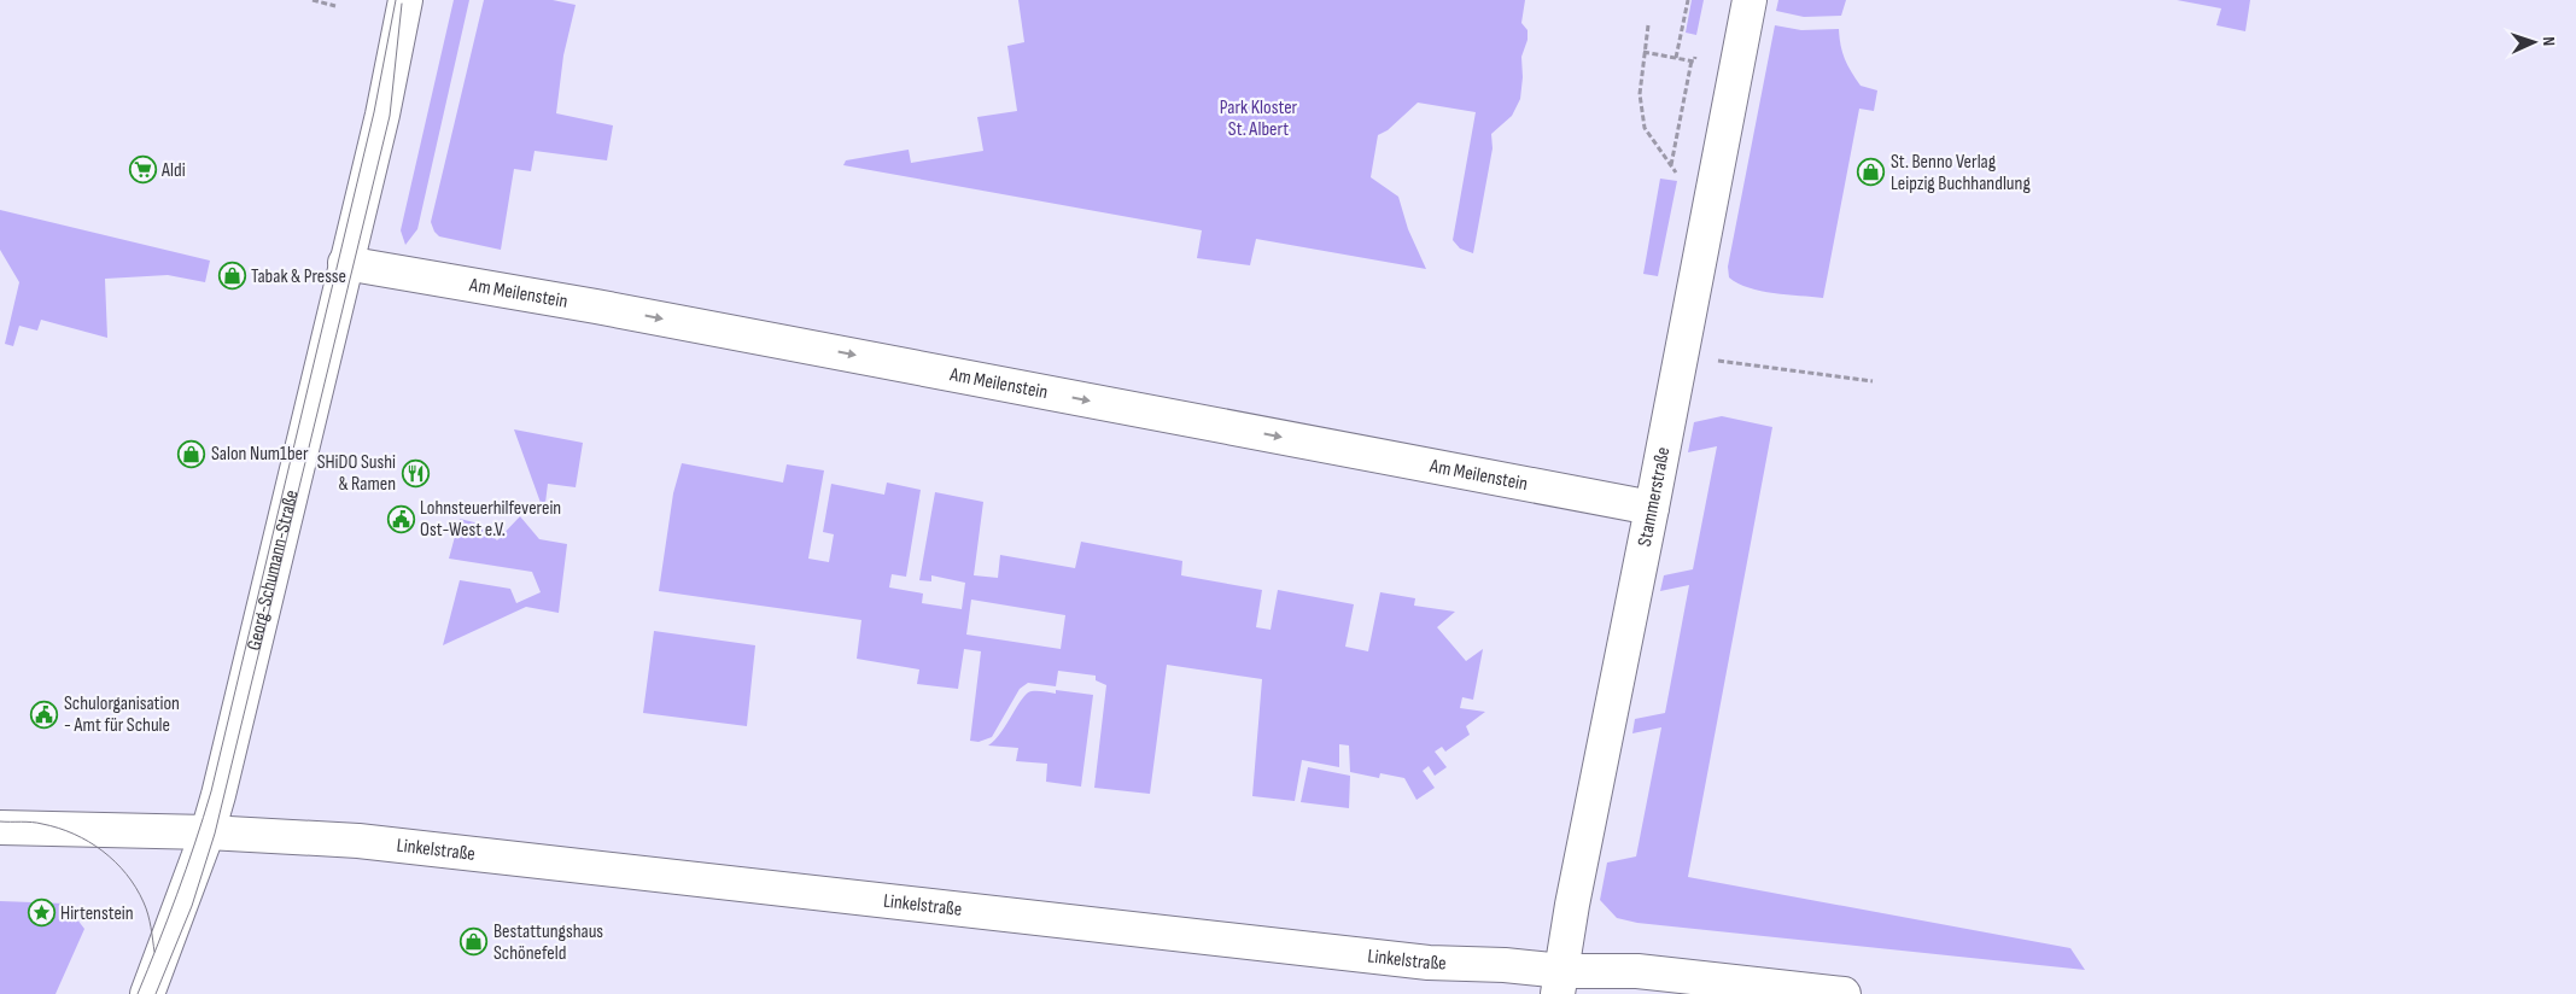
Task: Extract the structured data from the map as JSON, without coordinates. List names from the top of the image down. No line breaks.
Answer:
{"streets":{"street":["Am Meilenstein","Stammerstraße","Georg-Schumann-Straße","Linkelstraße"]},"crossings":[["Am Meilenstein","Stammerstraße"],["Am Meilenstein","Georg-Schumann-Straße"],["Stammerstraße","Linkelstraße"],["Georg-Schumann-Straße","Linkelstraße"]],"one_way":["Am Meilenstein"],"parks":["Park Kloster St. Albert"],"places":{"supermarket":["Aldi"],"shop":["St. Benno Verlag Leipzig Buchhandlung","Tabak & Presse","Salon Num1ber","Bestattungshaus Schönefeld"],"restaurant":["SHiDO Sushi & Ramen"],"public building":["Lohnsteuerhilfeverein Ost-West e.V.","Schulorganisation - Amt für Schule"],"place":["Hirtenstein"]},"north":"right"}
